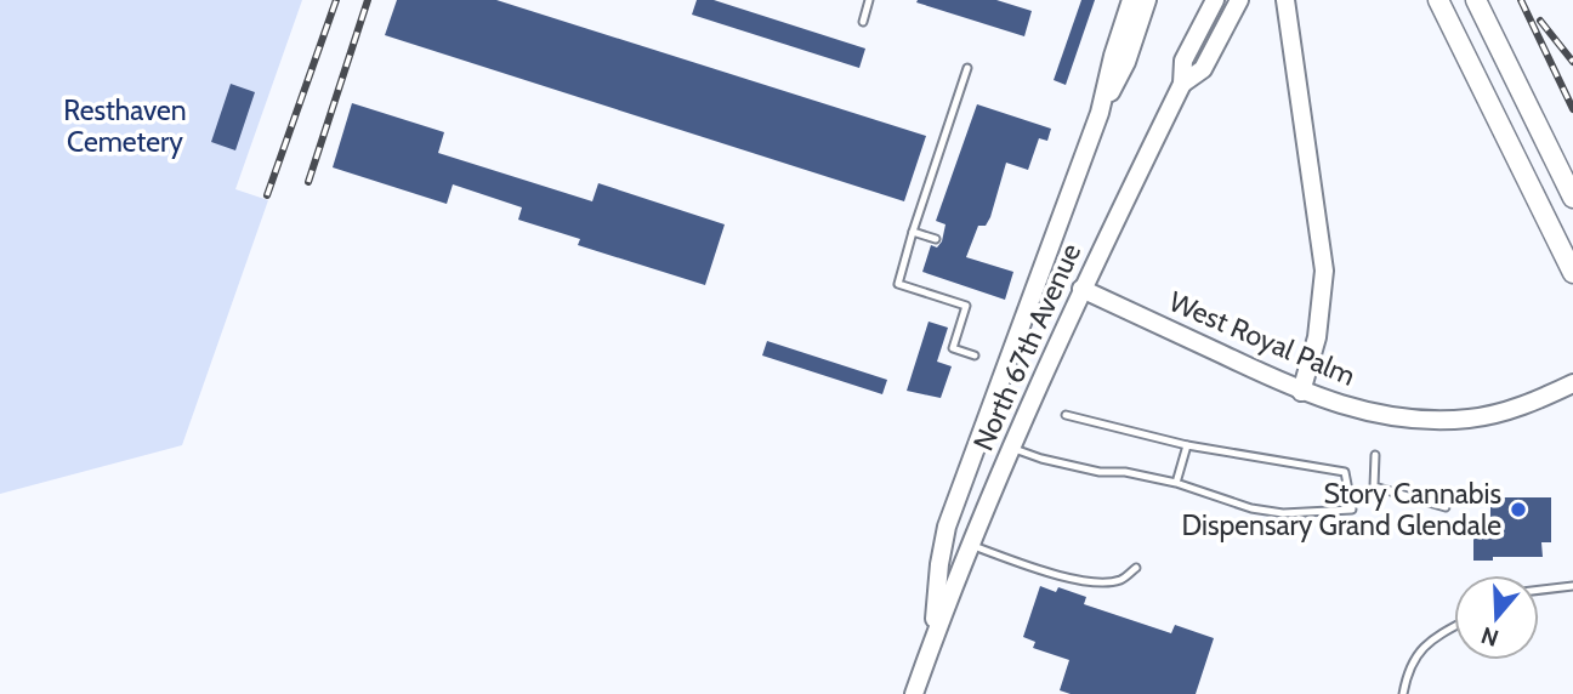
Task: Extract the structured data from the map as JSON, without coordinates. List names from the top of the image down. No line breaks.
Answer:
{"streets":{"main road":["West Royal Palm","North 67th Avenue"]},"crossings":[["West Royal Palm","North 67th Avenue"]],"parks":["Resthaven Cemetery"],"places":["Story Cannabis Dispensary Grand Glendale"],"north":"bottom"}
